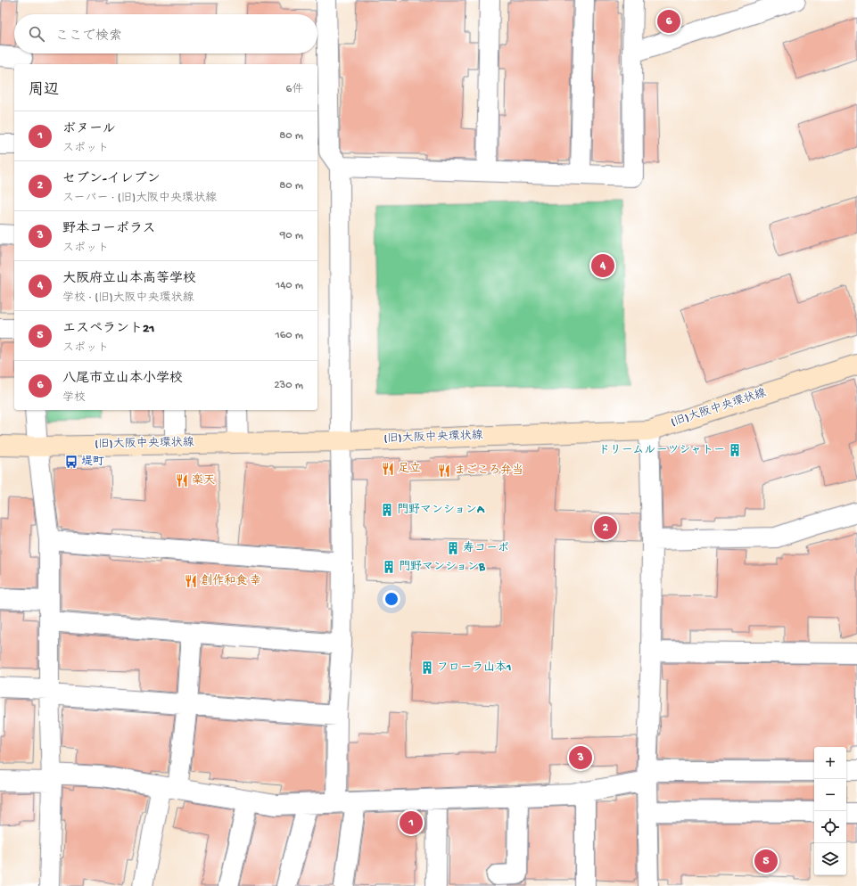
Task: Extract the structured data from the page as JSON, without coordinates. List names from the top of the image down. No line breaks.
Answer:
{"streets":{"street":["(旧)大阪中央環状線"]},"places":{"building":["ドリームルーツシャトー","門野マンションA","寿コーポ","門野マンションB","フローラ山本1"],"bus stop":["堤町"],"restaurant":["足立","まごころ弁当","楽天","創作和食 幸"]},"page":{"pins":["6","4","2","3","1","5"],"search":"ここで検索","heading":["周辺","6件"],"list":[{"mark":"1","name":"ボヌール","note":"スポット","value":"80 m"},{"mark":"2","name":"セブン-イレブン","note":"スーパー · (旧)大阪中央環状線","value":"80 m"},{"mark":"3","name":"野本コーポラス","note":"スポット","value":"90 m"},{"mark":"4","name":"大阪府立山本高等学校","note":"学校 · (旧)大阪中央環状線","value":"140 m"},{"mark":"5","name":"エスペラント21","note":"スポット","value":"160 m"},{"mark":"6","name":"八尾市立山本小学校","note":"学校","value":"230 m"}],"map_buttons":["+","−"]}}
